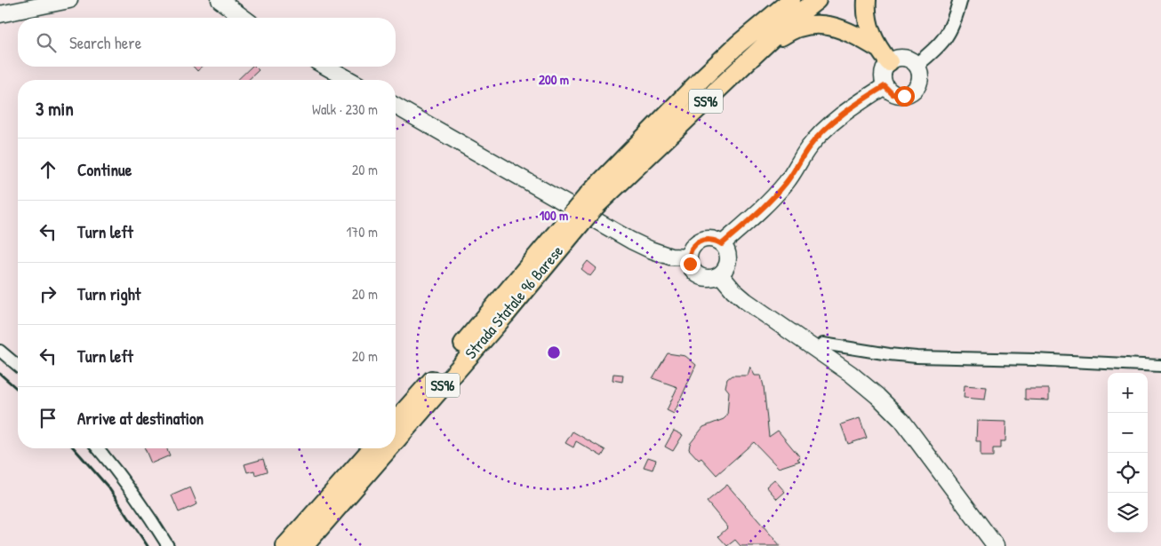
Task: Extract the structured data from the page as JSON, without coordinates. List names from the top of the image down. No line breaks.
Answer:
{"streets":{"highway":["SS96","Strada Statale 96 Barese"]},"page":{"search":"Search here","heading":["3 min","Walk · 230 m"],"list":[["Continue","20 m"],["Turn left","170 m"],["Turn right","20 m"],["Turn left","20 m"],"Arrive at destination"],"map_buttons":["+","−"]},"rings":["200 m","100 m"]}
